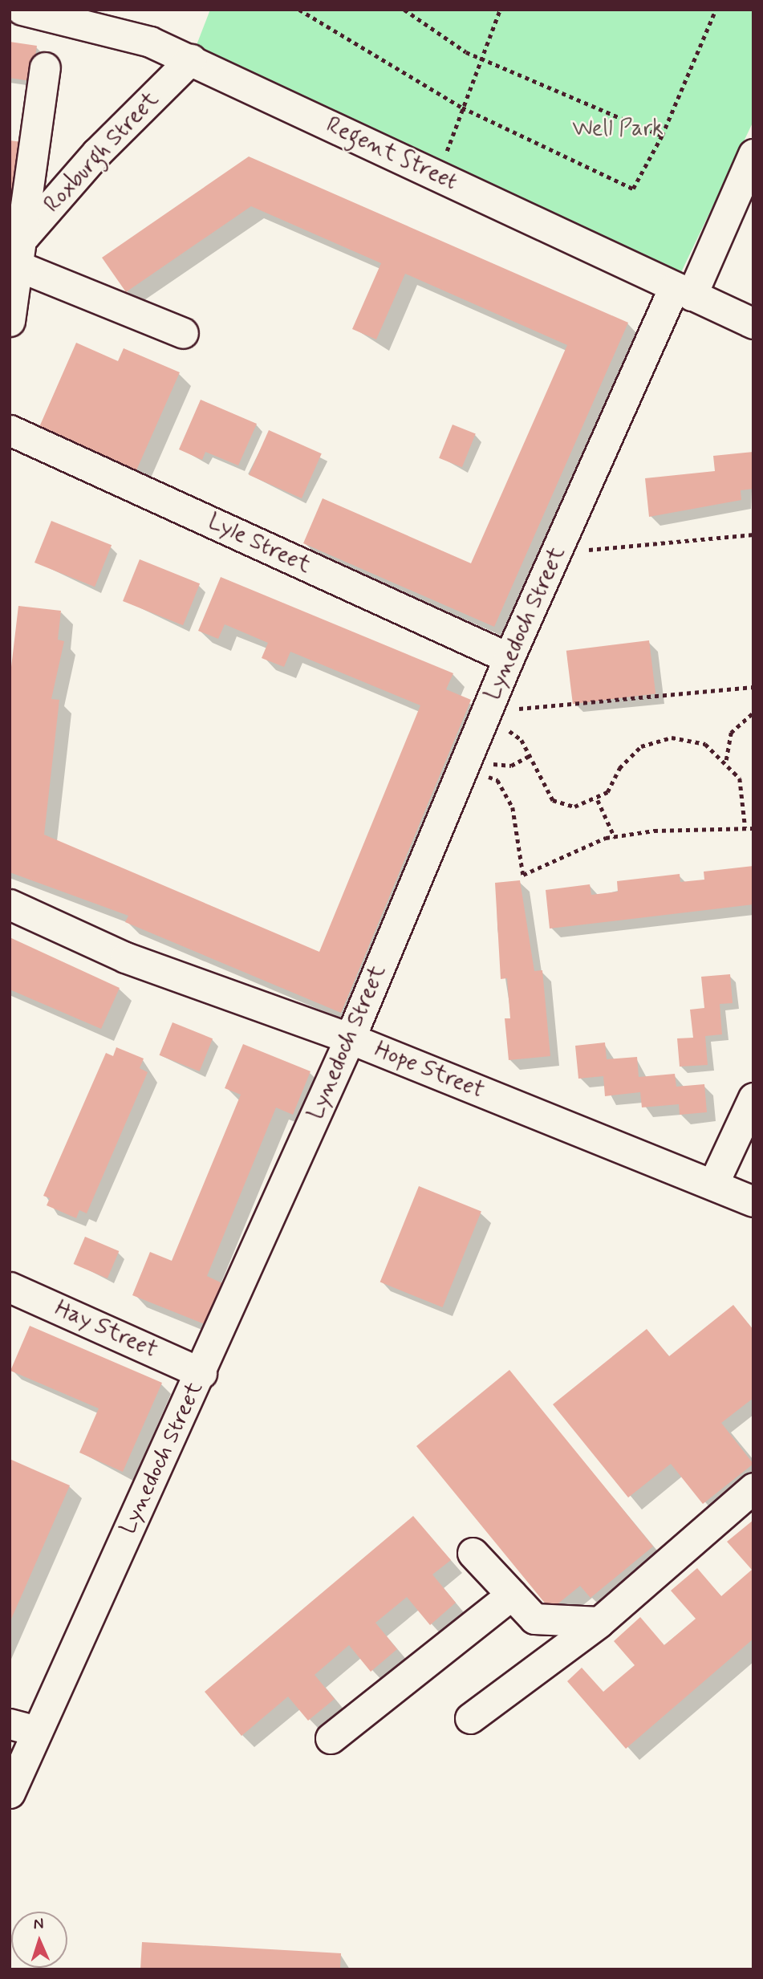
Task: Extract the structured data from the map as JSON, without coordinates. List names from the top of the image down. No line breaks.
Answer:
{"streets":{"street":["Roxburgh Street","Regent Street","Lyle Street","Lynedoch Street","Hope Street","Hay Street"]},"crossings":[["Roxburgh Street","Regent Street"],["Regent Street","Lynedoch Street"],["Lyle Street","Lynedoch Street"],["Lynedoch Street","Hope Street"],["Lynedoch Street","Hay Street"]],"parks":["Well Park"],"north":"top"}
